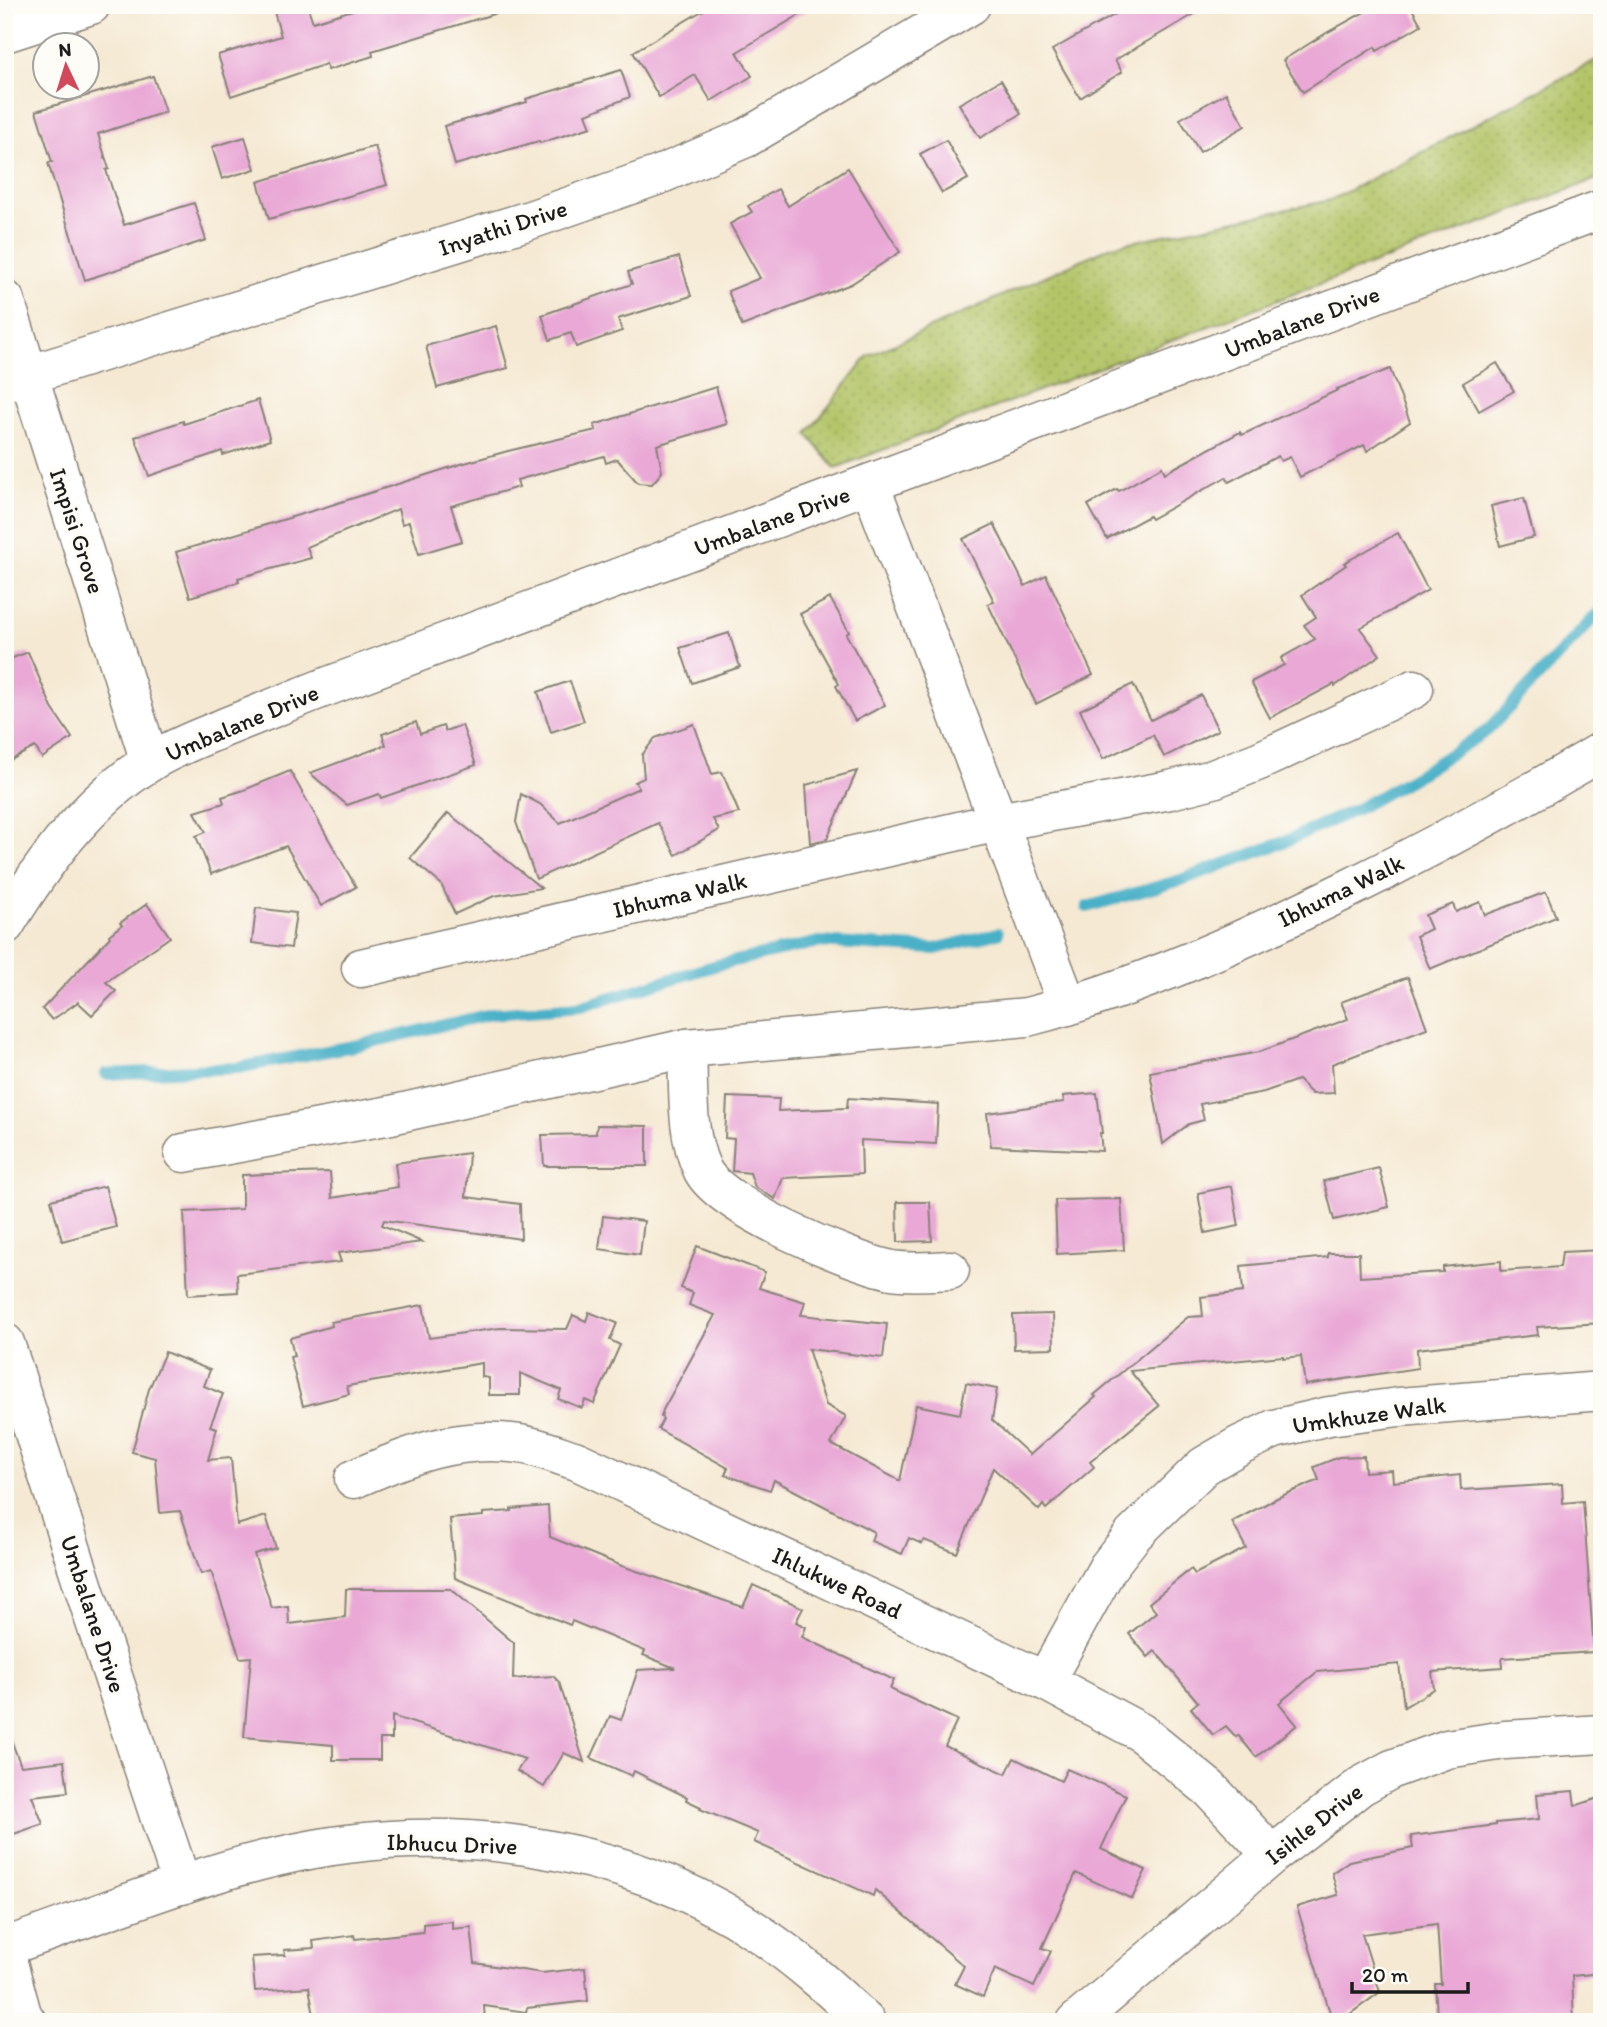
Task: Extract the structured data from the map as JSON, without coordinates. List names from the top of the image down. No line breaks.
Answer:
{"streets":{"street":["Inyathi Drive","Umbalane Drive","Impisi Grove","Ibhuma Walk","Umkhuze Walk","Ihlukwe Road","Isihle Drive","Ibhucu Drive"]},"crossings":[["Inyathi Drive","Impisi Grove"],["Umbalane Drive","Impisi Grove"],["Umbalane Drive","Ibhucu Drive"],["Umkhuze Walk","Ihlukwe Road"],["Ihlukwe Road","Isihle Drive"]],"scale_bar":"20 m","north":"top"}
